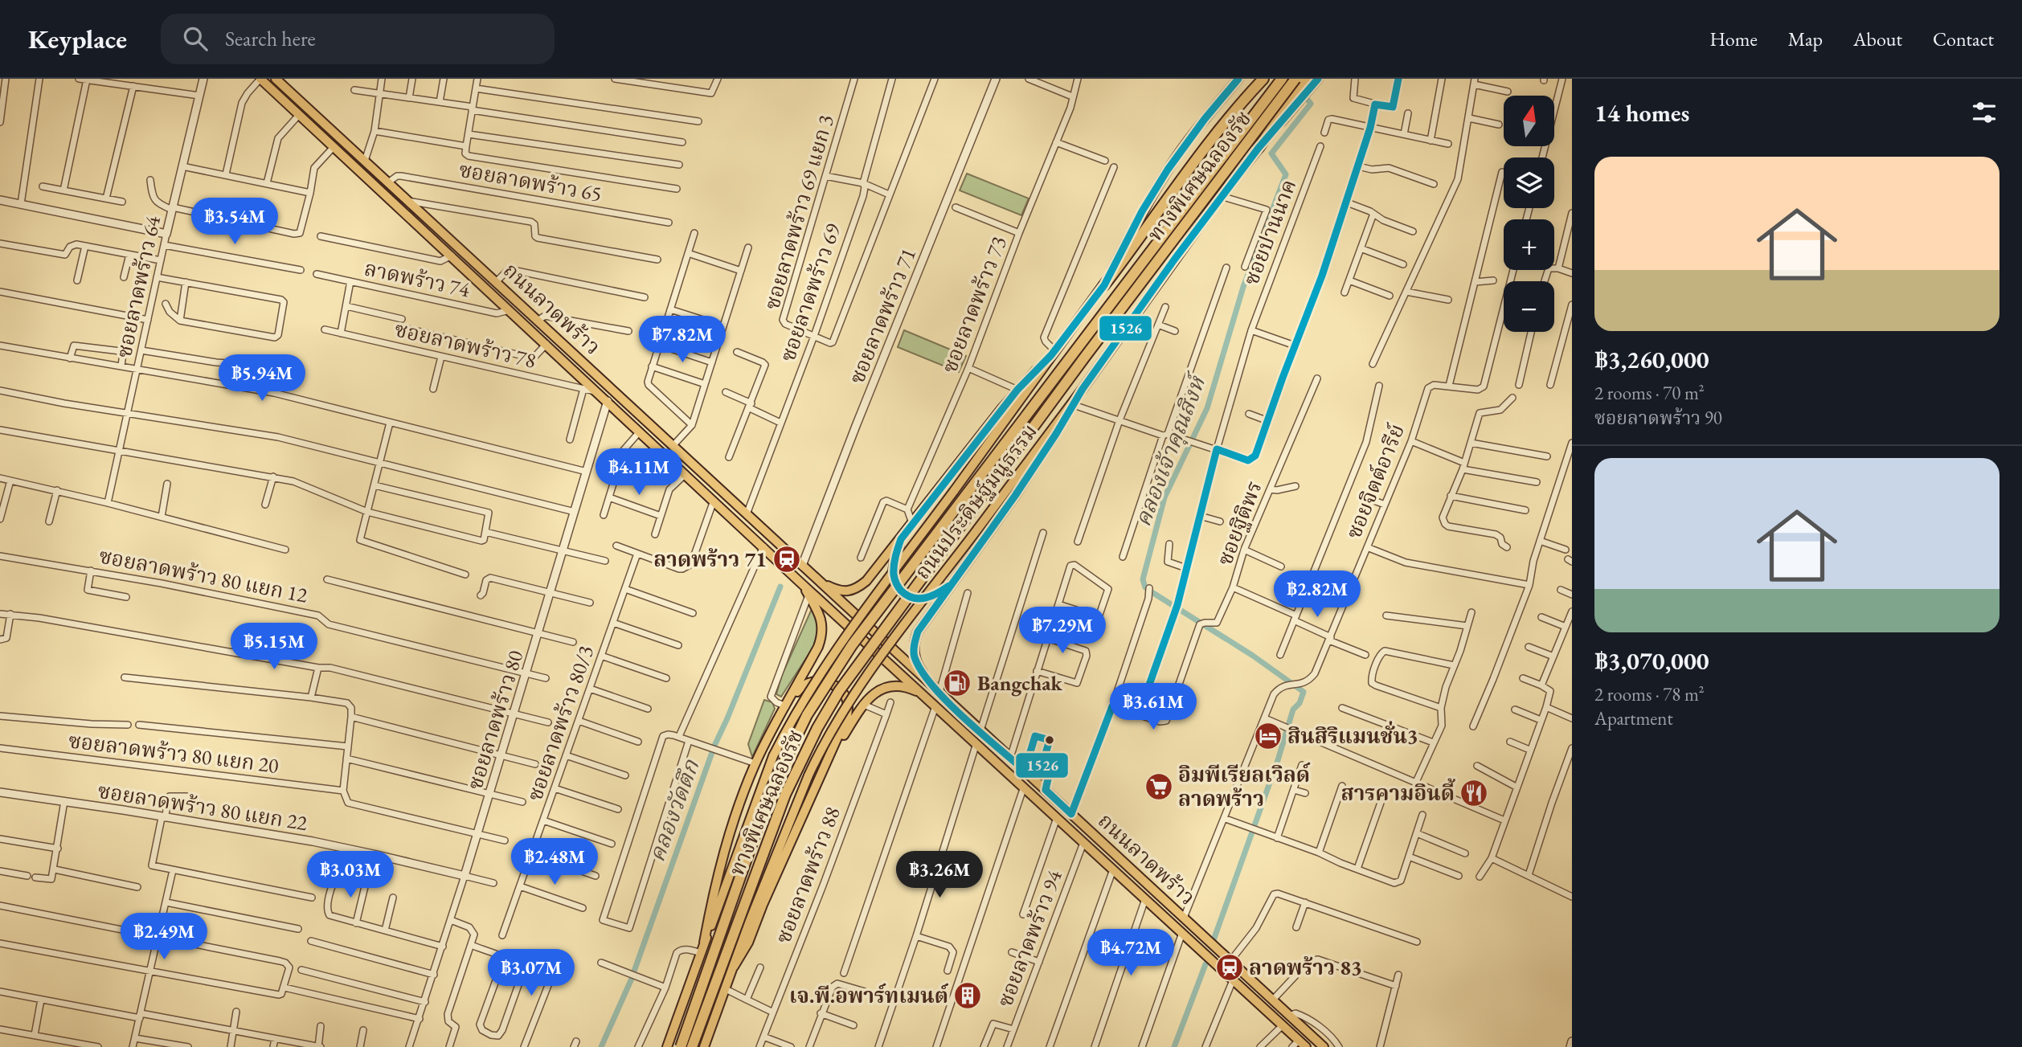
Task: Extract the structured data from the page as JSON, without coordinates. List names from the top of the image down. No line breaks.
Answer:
{"streets":{"highway":["ทางพิเศษฉลองรัช"],"main road":["ถนนลาดพร้าว","ถนนประดิษฐ์มนูธรรม"],"street":["ซอยลาดพร้าว 65","ซอยลาดพร้าว 69 แยก 3","ซอยปานนาค","ลาดพร้าว 74","ซอยลาดพร้าว 64","ซอยลาดพร้าว 69","ซอยลาดพร้าว 73","ซอยลาดพร้าว 71","ซอยลาดพร้าว 78","ซอยจิตต์อารีย์","ซอยฐิติพร","ซอยลาดพร้าว 80 แยก 12","ซอยลาดพร้าว 80","ซอยลาดพร้าว 80/3","ซอยลาดพร้าว 80 แยก 20","ซอยลาดพร้าว 80 แยก 22","ซอยลาดพร้าว 88","ซอยลาดพร้าว 94"]},"crossings":[["ซอยลาดพร้าว 65","ถนนลาดพร้าว"],["ซอยลาดพร้าว 69 แยก 3","ซอยลาดพร้าว 69"],["ซอยปานนาค","ถนนประดิษฐ์มนูธรรม"],["ซอยปานนาค","ซอยฐิติพร"],["ลาดพร้าว 74","ถนนลาดพร้าว"],["ซอยลาดพร้าว 69","ถนนลาดพร้าว"],["ถนนลาดพร้าว","ซอยลาดพร้าว 71"],["ถนนลาดพร้าว","ซอยลาดพร้าว 78"],["ถนนลาดพร้าว","ซอยจิตต์อารีย์"],["ถนนลาดพร้าว","ซอยลาดพร้าว 80"],["ถนนลาดพร้าว","ซอยลาดพร้าว 94"],["ซอยจิตต์อารีย์","ซอยฐิติพร"],["ซอยลาดพร้าว 80 แยก 12","ซอยลาดพร้าว 80"],["ซอยลาดพร้าว 80","ซอยลาดพร้าว 80 แยก 22"]],"water":["คลองเจ้าคุณสิงห์","คลองวัดตึก"],"places":{"station":["ลาดพร้าว 71","ลาดพร้าว 83"],"fuel station":["Bangchak"],"hotel":["สินสิริแมนชั่น3"],"supermarket":["อิมพีเรียลเวิลด์ ลาดพร้าว"],"restaurant":["สารคามอินดี้"],"building":["เจ.พี.อพาร์ทเมนต์"]},"lines":["transit line 1526"],"north":"top","page":{"header":"Keyplace","search":"Search here","nav":["Home","Map","About","Contact"],"heading":"14 homes","map_buttons":["+","−"],"list":[{"name":"฿3,260,000","note":"2 rooms · 70 m² · ซอยลาดพร้าว 90"},{"name":"฿3,070,000","note":"2 rooms · 78 m² · Apartment"}],"price":["฿3.54M","฿7.82M","฿5.94M","฿4.11M","฿2.82M","฿7.29M","฿5.15M","฿3.61M","฿2.48M","฿3.03M","฿3.26M","฿2.49M","฿4.72M","฿3.07M"]}}
